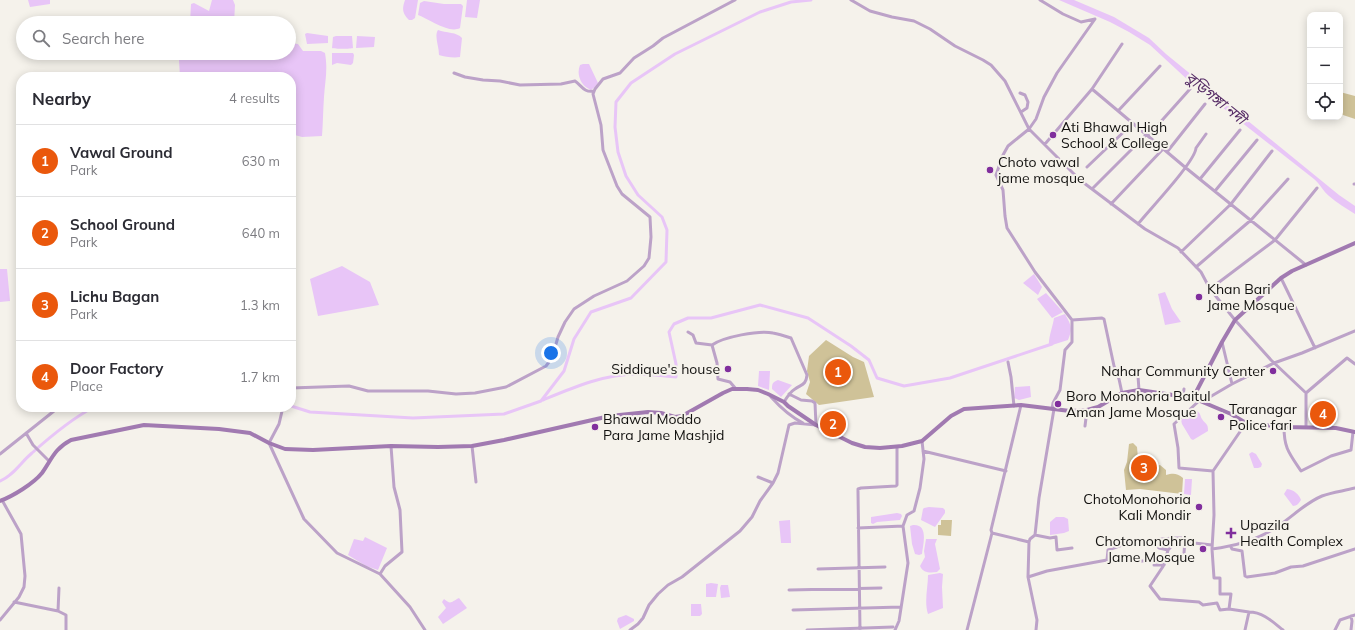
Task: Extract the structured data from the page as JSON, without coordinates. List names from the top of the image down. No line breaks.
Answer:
{"water":["বুড়িগঙ্গা নদী"],"places":{"other":["Ati Bhawal High School & College","Choto vawal jame mosque","Khan Bari Jame Mosque","Siddique's house","Nahar Community Center","Boro Monohoria Baitul Aman Jame Mosque","Taranagar Police fari","Bhawal Moddo Para Jame Mashjid","ChotoMonohoria Kali Mondir","Chotomonohria Jame Mosque"],"health":["Upazila Health Complex"]},"page":{"map_buttons":["+","−"],"search":"Search here","heading":["Nearby","4 results"],"list":[{"mark":"1","name":"Vawal Ground","note":"Park","value":"630 m"},{"mark":"2","name":"School Ground","note":"Park","value":"640 m"},{"mark":"3","name":"Lichu Bagan","note":"Park","value":"1.3 km"},{"mark":"4","name":"Door Factory","note":"Place","value":"1.7 km"}],"pins":["1","4","2","3"]}}
